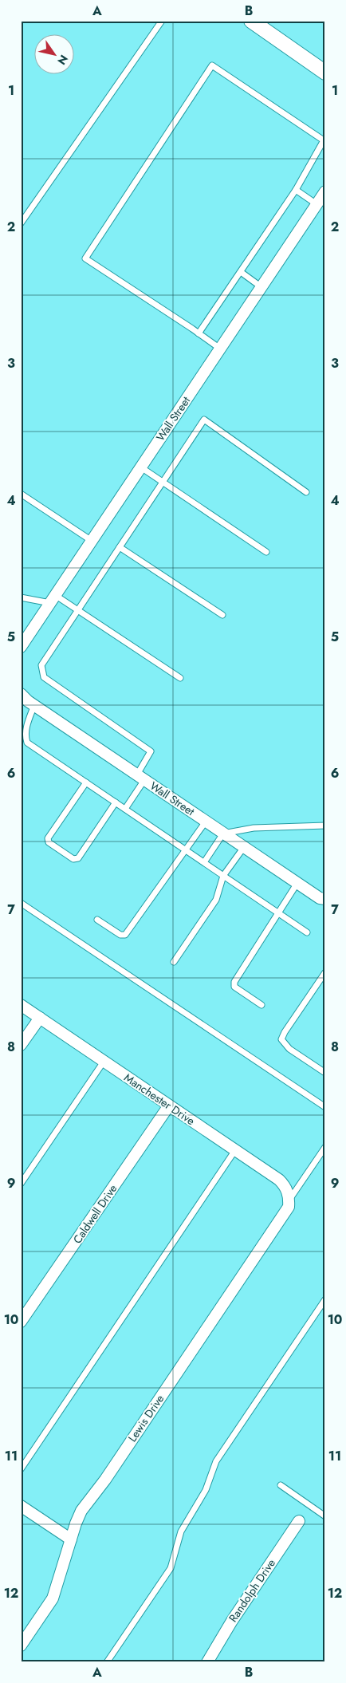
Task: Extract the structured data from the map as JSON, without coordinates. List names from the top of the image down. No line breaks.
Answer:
{"streets":{"street":["Wall Street","Manchester Drive","Caldwell Drive","Lewis Drive","Randolph Drive"]},"crossings":[["Manchester Drive","Caldwell Drive"],["Manchester Drive","Lewis Drive"]],"north":"bottom right","grid":{"columns":["A","B"],"rows":["1","2","3","4","5","6","7","8","9","10","11","12"]}}
